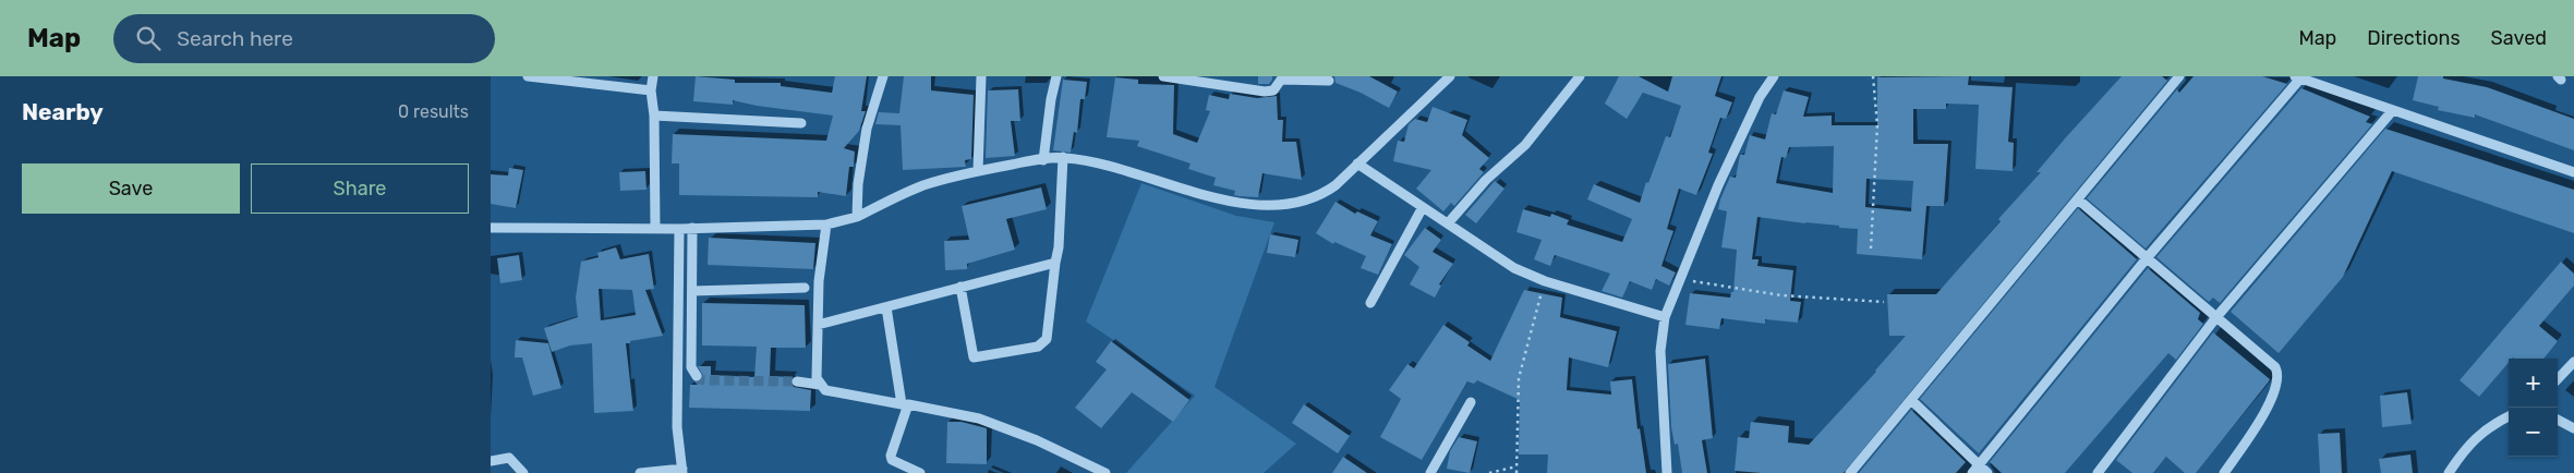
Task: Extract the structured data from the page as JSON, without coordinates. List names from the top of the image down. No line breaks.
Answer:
{"page":{"header":"Map","search":"Search here","nav":["Map","Directions","Saved"],"heading":["Nearby","0 results"],"buttons":["Save","Share"],"map_buttons":["+","−"]}}
